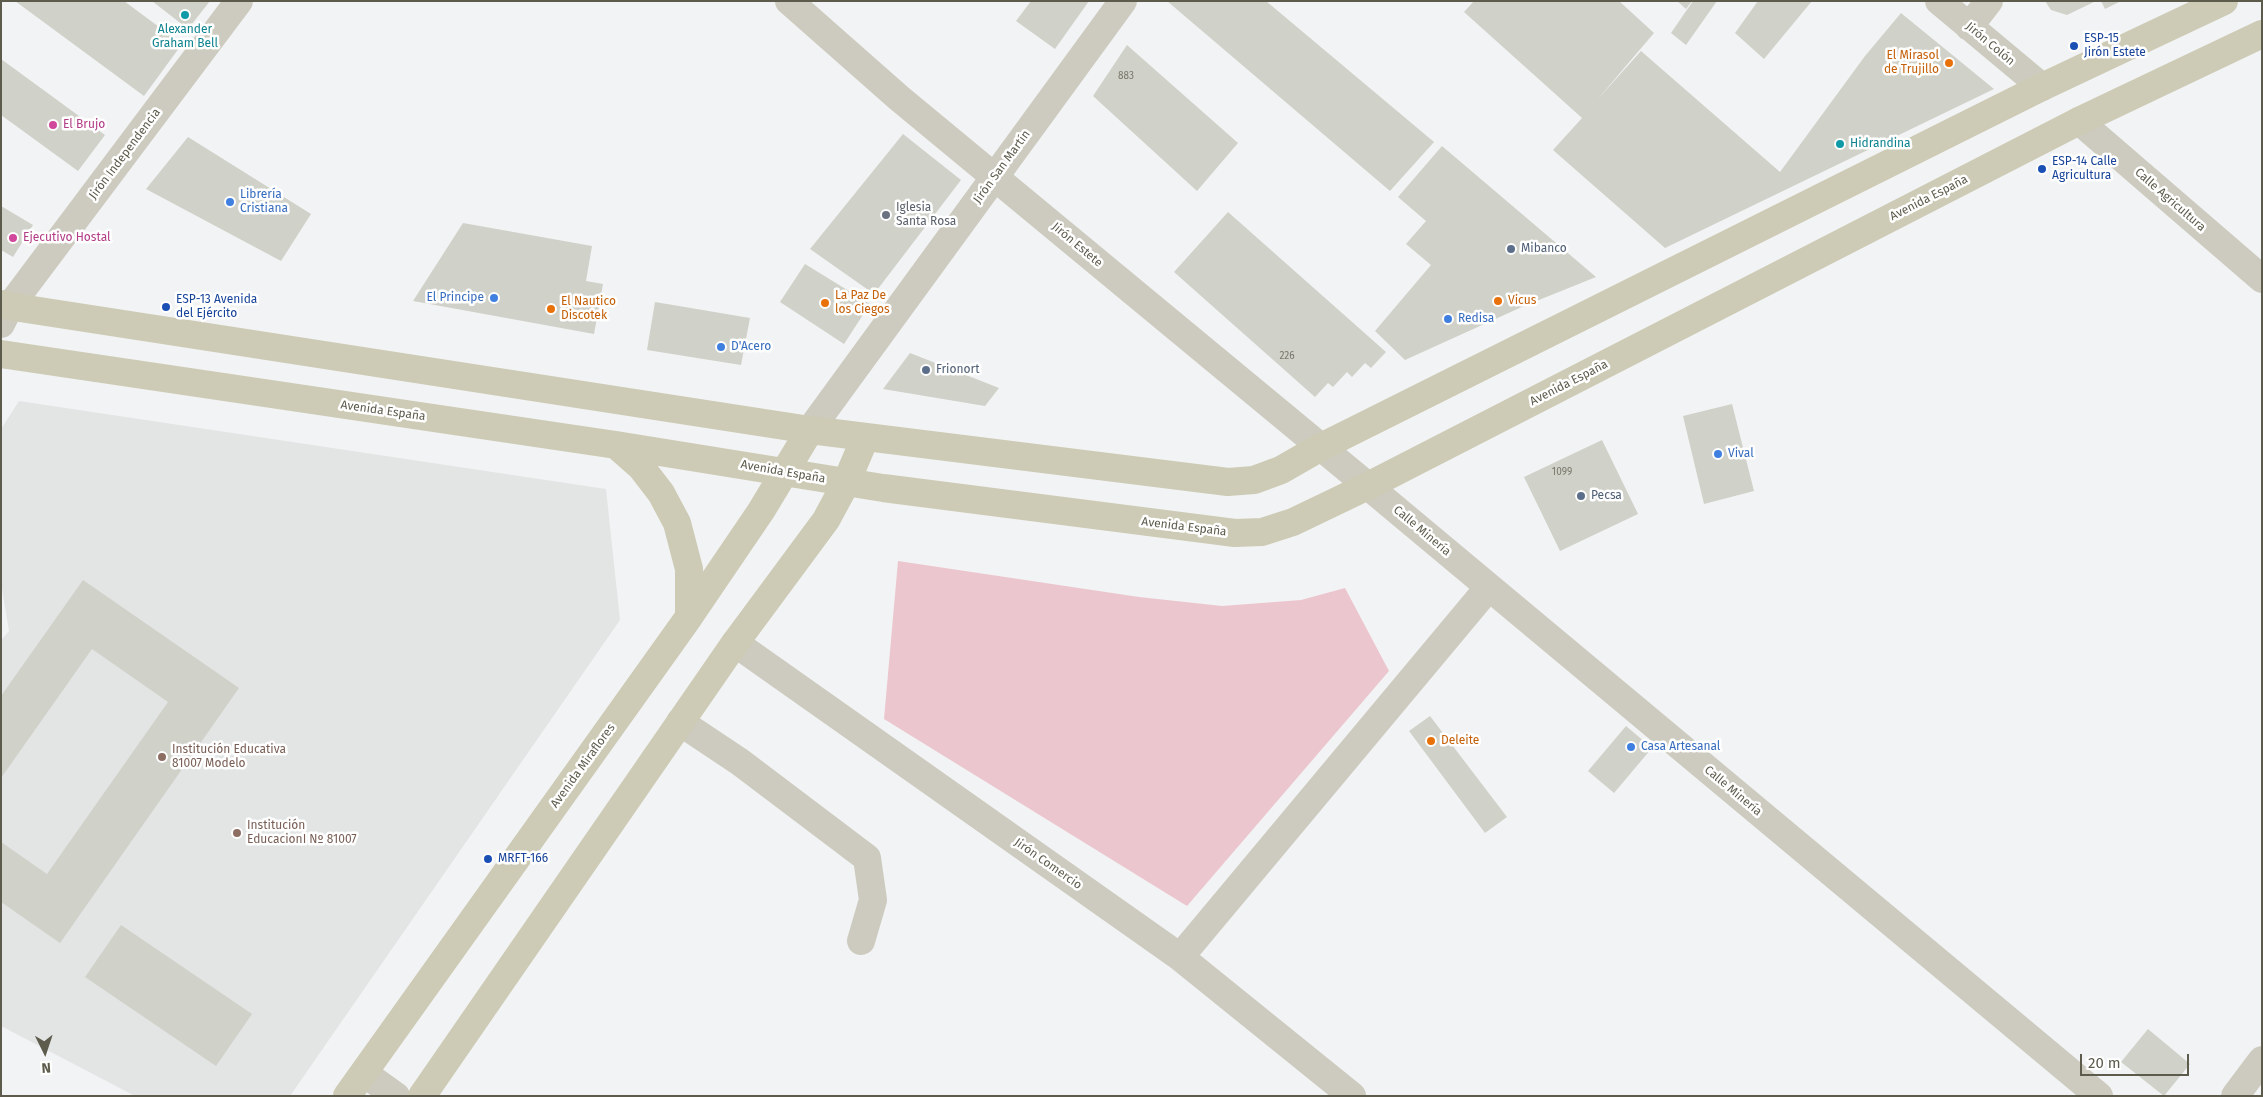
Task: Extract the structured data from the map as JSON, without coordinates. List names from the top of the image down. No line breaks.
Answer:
{"streets":{"main road":["Avenida España","Avenida Miraflores"],"street":["Jirón Colón","Jirón Independencia","Jirón San Martín","Calle Agricultura","Jirón Estete","Calle Minería","Jirón Comercio"]},"crossings":[["Jirón San Martín","Jirón Estete"],["Jirón San Martín","Avenida Miraflores"],["Avenida España","Calle Agricultura"],["Avenida España","Jirón Estete"],["Avenida España","Calle Minería"],["Avenida España","Avenida Miraflores"],["Jirón Estete","Calle Minería"]],"places":["Alexander Graham Bell","ESP-15 Jirón Estete","El Mirasol de Trujillo","El Brujo","Hidrandina","ESP-14 Calle Agricultura","Librería Cristiana","Iglesia Santa Rosa","Ejecutivo Hostal","Mibanco","El Principe","Vicus","La Paz De los Ciegos","ESP-13 Avenida del Ejército","El Nautico Discotek","Redisa","D'Acero","Frionort","Vival","Pecsa","Deleite","Casa Artesanal","Institución Educativa 81007 Modelo","Institución EducacionI Nº 81007","MRFT-166"],"house_numbers":["883","226","1099"],"scale_bar":"20 m","north":"bottom"}
